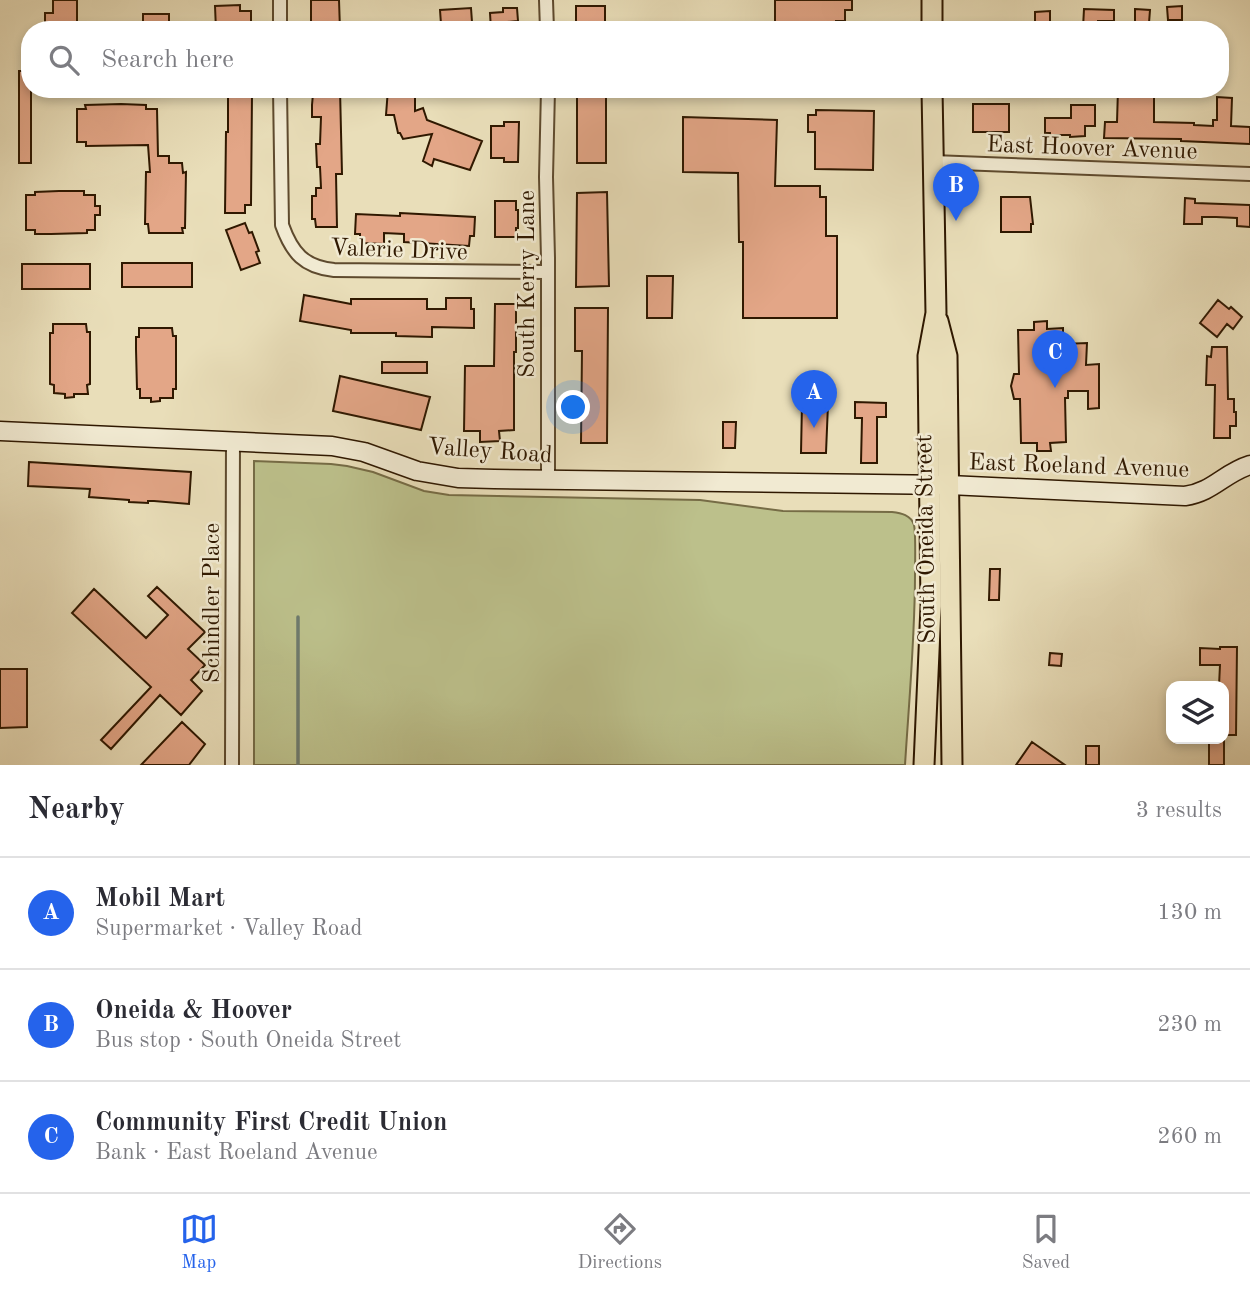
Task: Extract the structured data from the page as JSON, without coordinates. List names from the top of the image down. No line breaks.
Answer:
{"streets":{"main road":["South Oneida Street"],"street":["East Hoover Avenue","Valerie Drive","South Kerry Lane","Valley Road","East Roeland Avenue","Schindler Place"]},"crossings":[["East Hoover Avenue","South Oneida Street"],["Valerie Drive","South Kerry Lane"],["South Kerry Lane","Valley Road"],["Valley Road","East Roeland Avenue"],["Valley Road","South Oneida Street"],["Valley Road","Schindler Place"],["East Roeland Avenue","South Oneida Street"]],"page":{"search":"Search here","pins":["B","C","A"],"heading":["Nearby","3 results"],"list":[{"mark":"A","name":"Mobil Mart","note":"Supermarket · Valley Road","value":"130 m"},{"mark":"B","name":"Oneida & Hoover","note":"Bus stop · South Oneida Street","value":"230 m"},{"mark":"C","name":"Community First Credit Union","note":"Bank · East Roeland Avenue","value":"260 m"}],"nav":["Map","Directions","Saved"]}}
